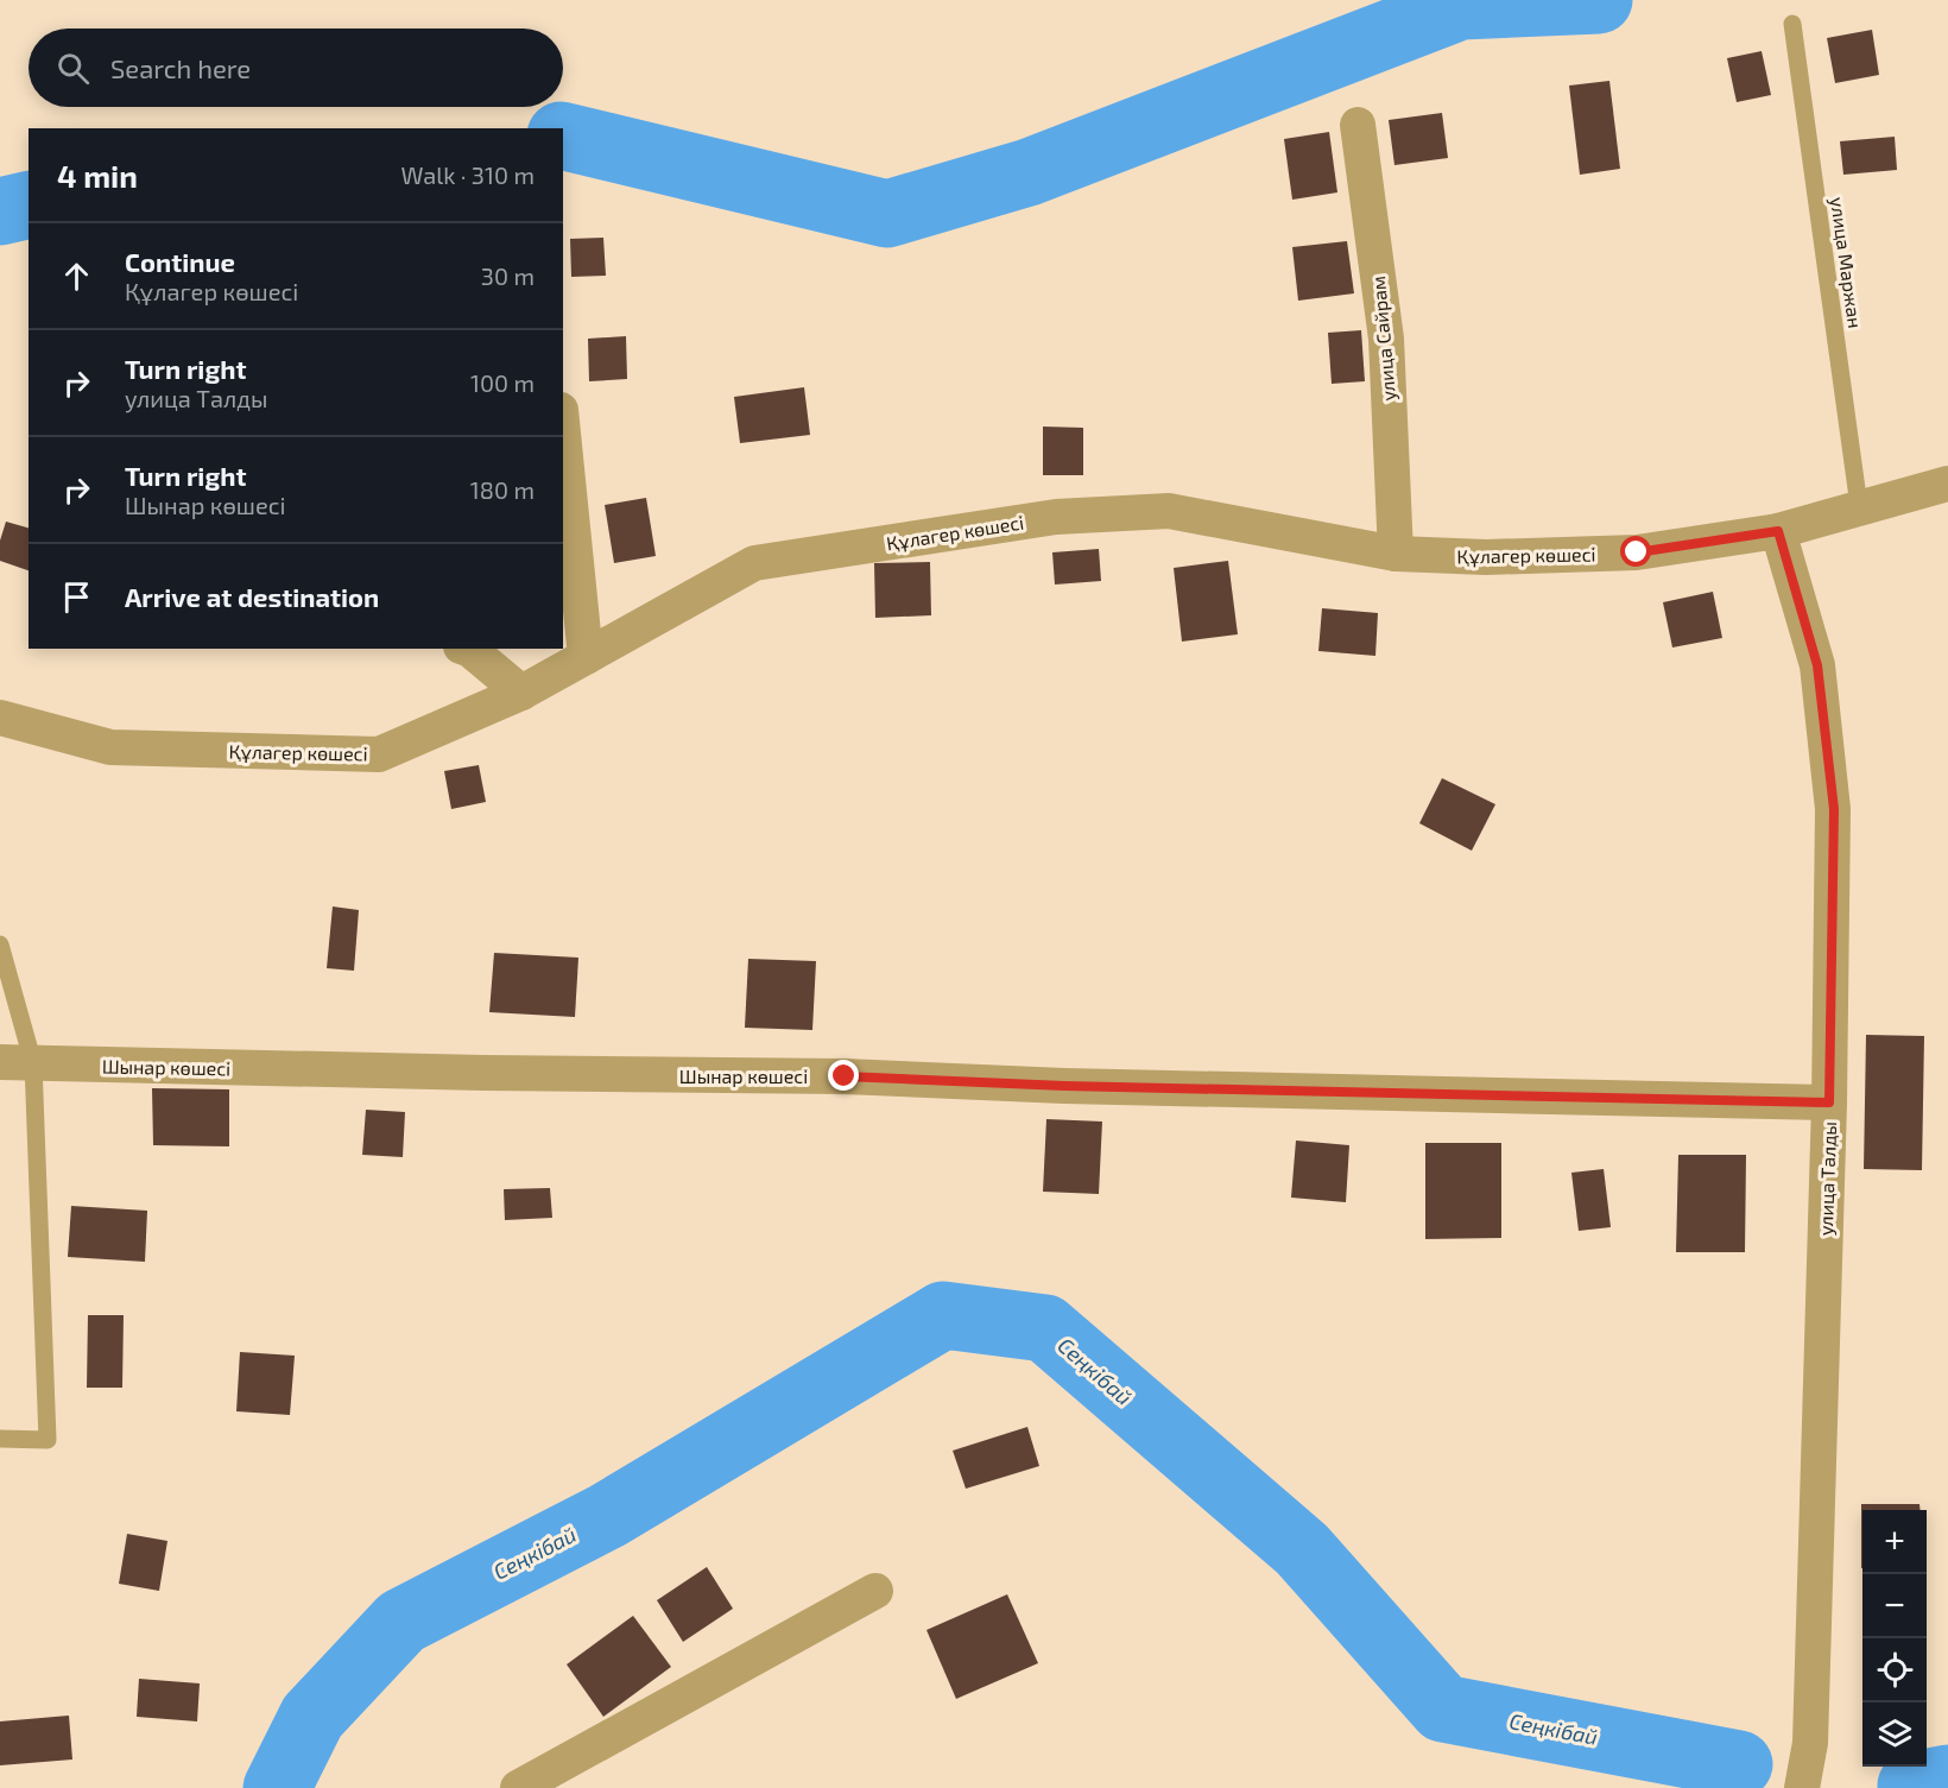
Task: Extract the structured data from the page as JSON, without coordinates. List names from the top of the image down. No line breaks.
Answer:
{"streets":{"street":["улица Сайрам","Құлагер көшесі","Шынар көшесі","улица Талды"],"lane":["улица Маржан"]},"crossings":[["улица Маржан","Құлагер көшесі"],["улица Сайрам","Құлагер көшесі"],["Құлагер көшесі","улица Талды"],["Шынар көшесі","улица Талды"]],"water":["Сеңкібай"],"page":{"search":"Search here","heading":["4 min","Walk · 310 m"],"list":[["Continue","Құлагер көшесі","30 m"],["Turn right","улица Талды","100 m"],["Turn right","Шынар көшесі","180 m"],"Arrive at destination"],"map_buttons":["+","−"]}}
